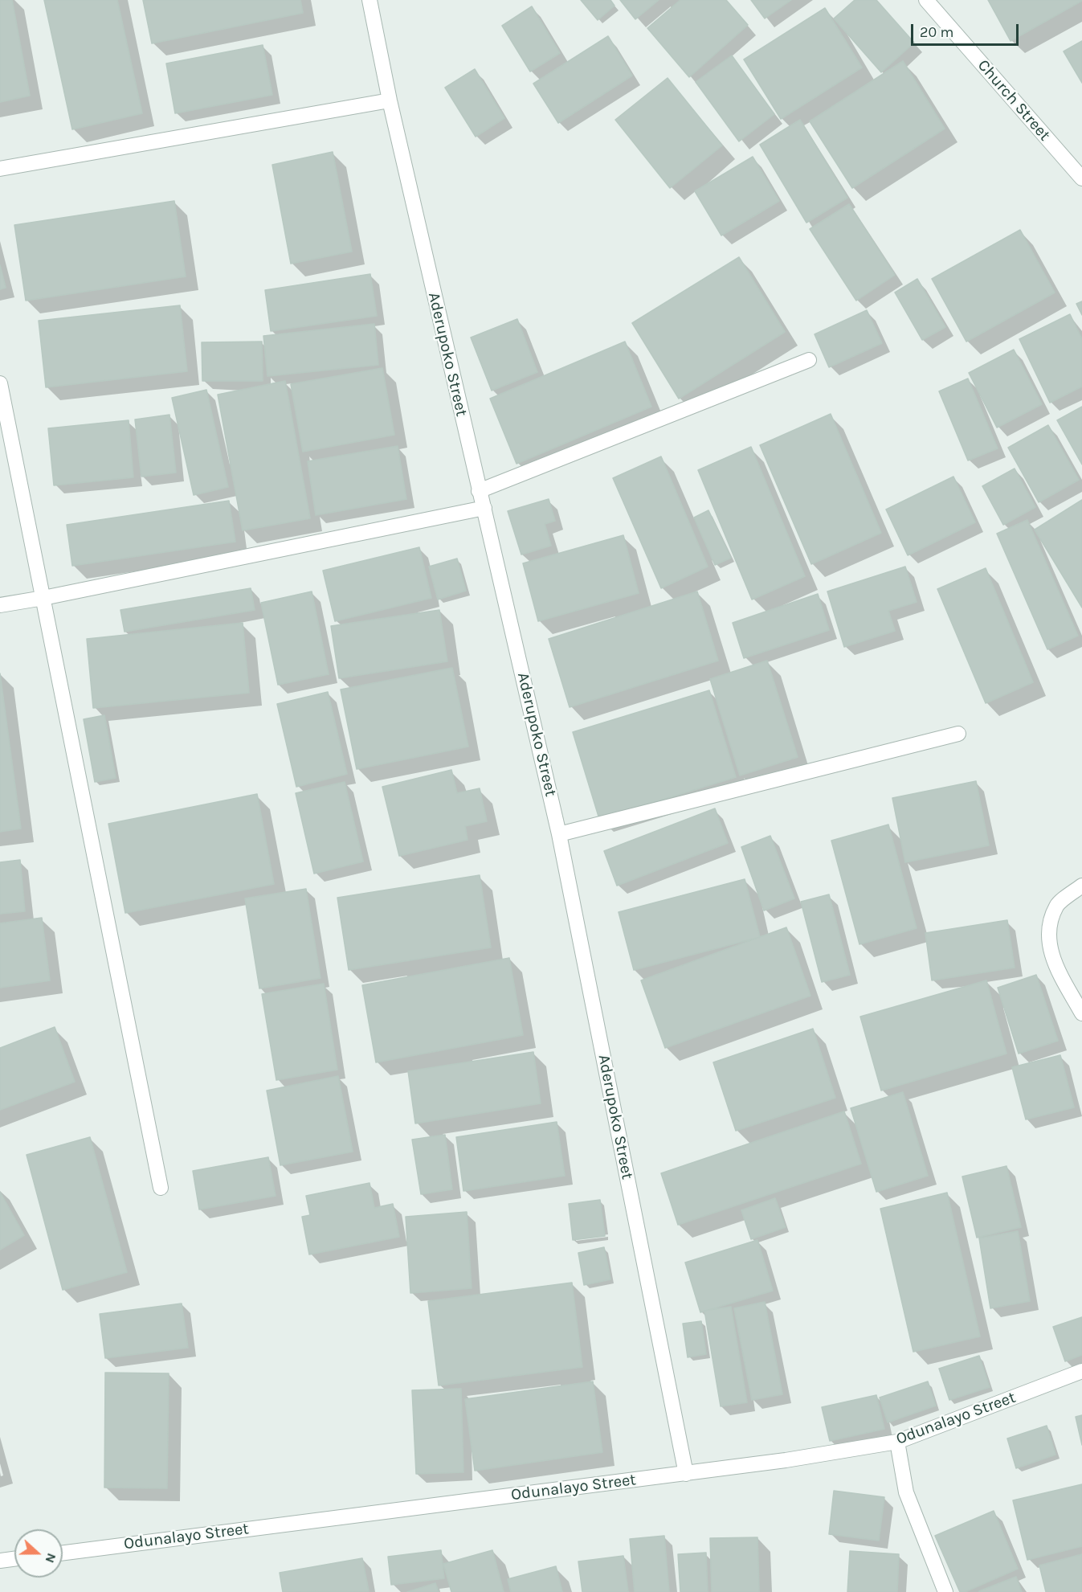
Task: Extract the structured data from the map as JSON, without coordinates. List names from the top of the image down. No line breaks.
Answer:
{"streets":{"street":["Church Street","Aderupoko Street","Odunalayo Street"]},"crossings":[["Aderupoko Street","Odunalayo Street"]],"scale_bar":"20 m","north":"right"}
